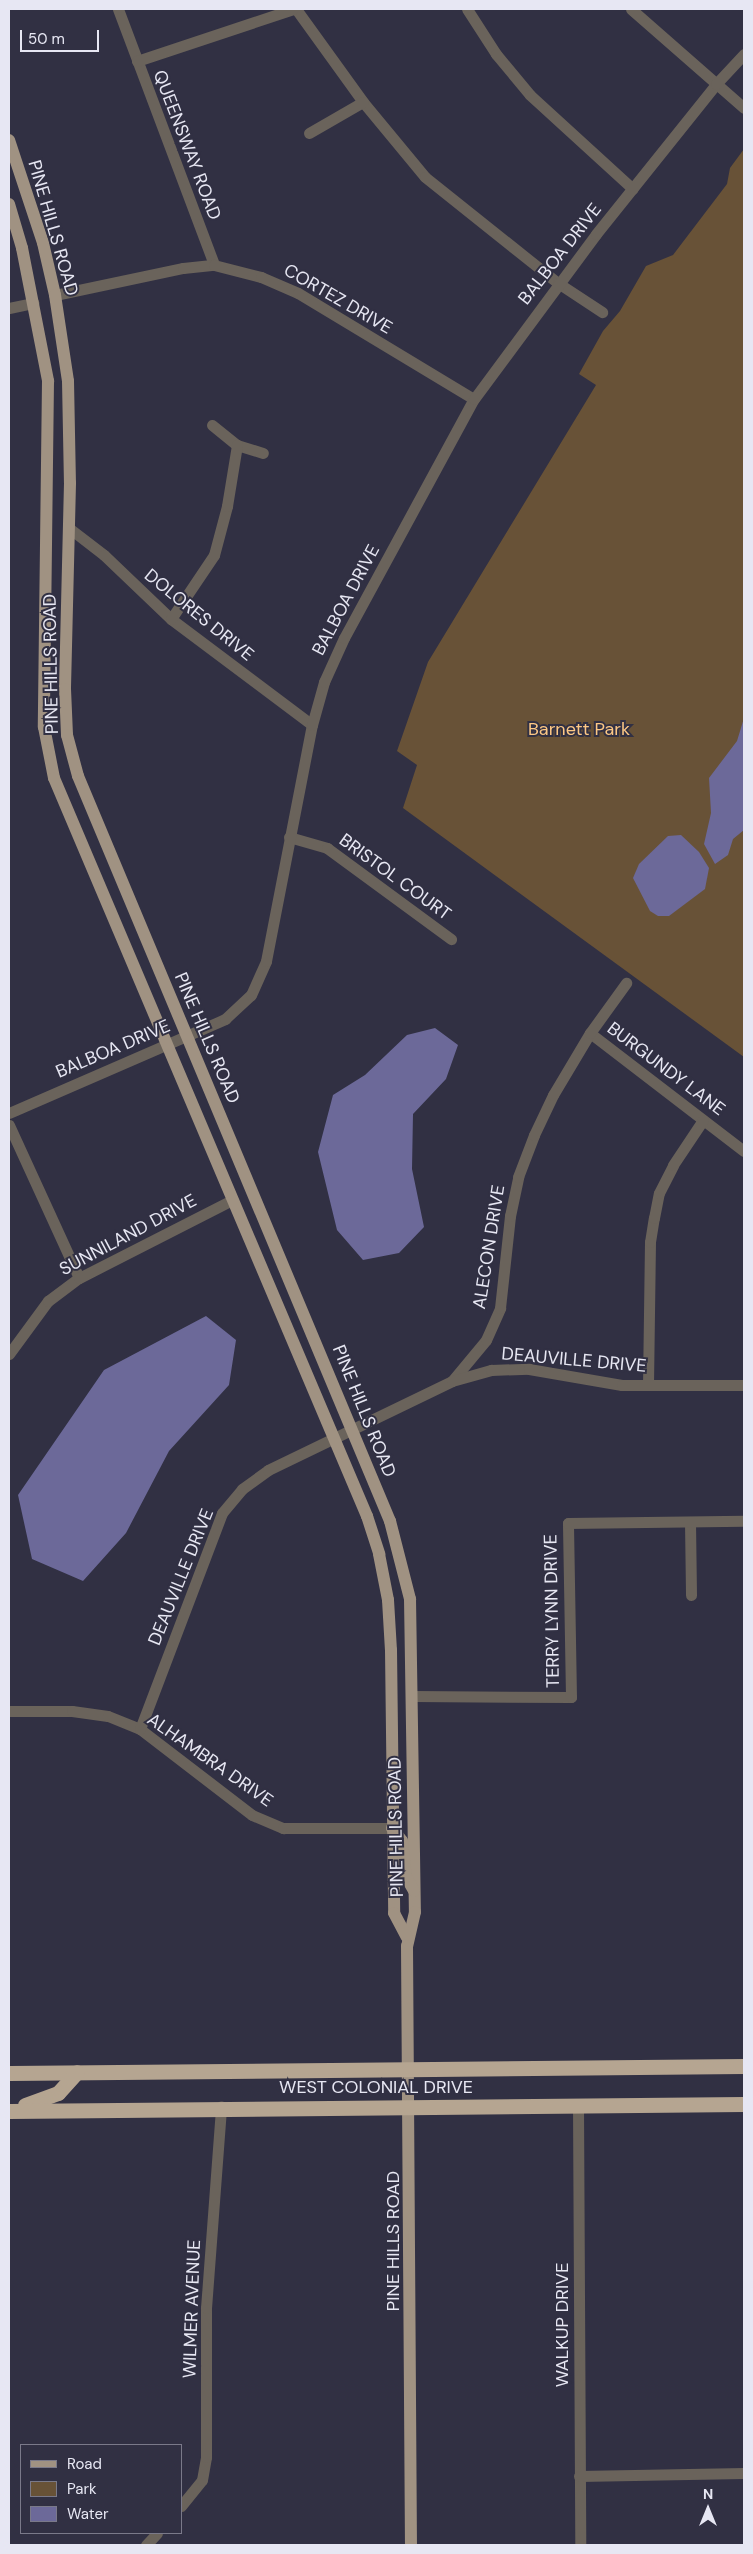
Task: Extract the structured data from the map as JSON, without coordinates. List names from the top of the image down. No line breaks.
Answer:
{"streets":{"highway":["WEST COLONIAL DRIVE"],"main road":["PINE HILLS ROAD"],"street":["QUEENSWAY ROAD","BALBOA DRIVE","CORTEZ DRIVE","DOLORES DRIVE","BRISTOL COURT","BURGUNDY LANE","SUNNILAND DRIVE","ALECON DRIVE","DEAUVILLE DRIVE","TERRY LYNN DRIVE","ALHAMBRA DRIVE","WILMER AVENUE","WALKUP DRIVE"]},"crossings":[["QUEENSWAY ROAD","CORTEZ DRIVE"],["PINE HILLS ROAD","BALBOA DRIVE"],["PINE HILLS ROAD","CORTEZ DRIVE"],["PINE HILLS ROAD","DOLORES DRIVE"],["PINE HILLS ROAD","SUNNILAND DRIVE"],["PINE HILLS ROAD","DEAUVILLE DRIVE"],["PINE HILLS ROAD","TERRY LYNN DRIVE"],["PINE HILLS ROAD","ALHAMBRA DRIVE"],["PINE HILLS ROAD","WEST COLONIAL DRIVE"],["BALBOA DRIVE","CORTEZ DRIVE"],["BALBOA DRIVE","DOLORES DRIVE"],["BALBOA DRIVE","BRISTOL COURT"],["BURGUNDY LANE","ALECON DRIVE"],["ALECON DRIVE","DEAUVILLE DRIVE"],["DEAUVILLE DRIVE","ALHAMBRA DRIVE"],["WEST COLONIAL DRIVE","WILMER AVENUE"],["WEST COLONIAL DRIVE","WALKUP DRIVE"]],"parks":["Barnett Park"],"legend":["Road","Park","Water"],"scale_bar":"50 m","north":"top"}
